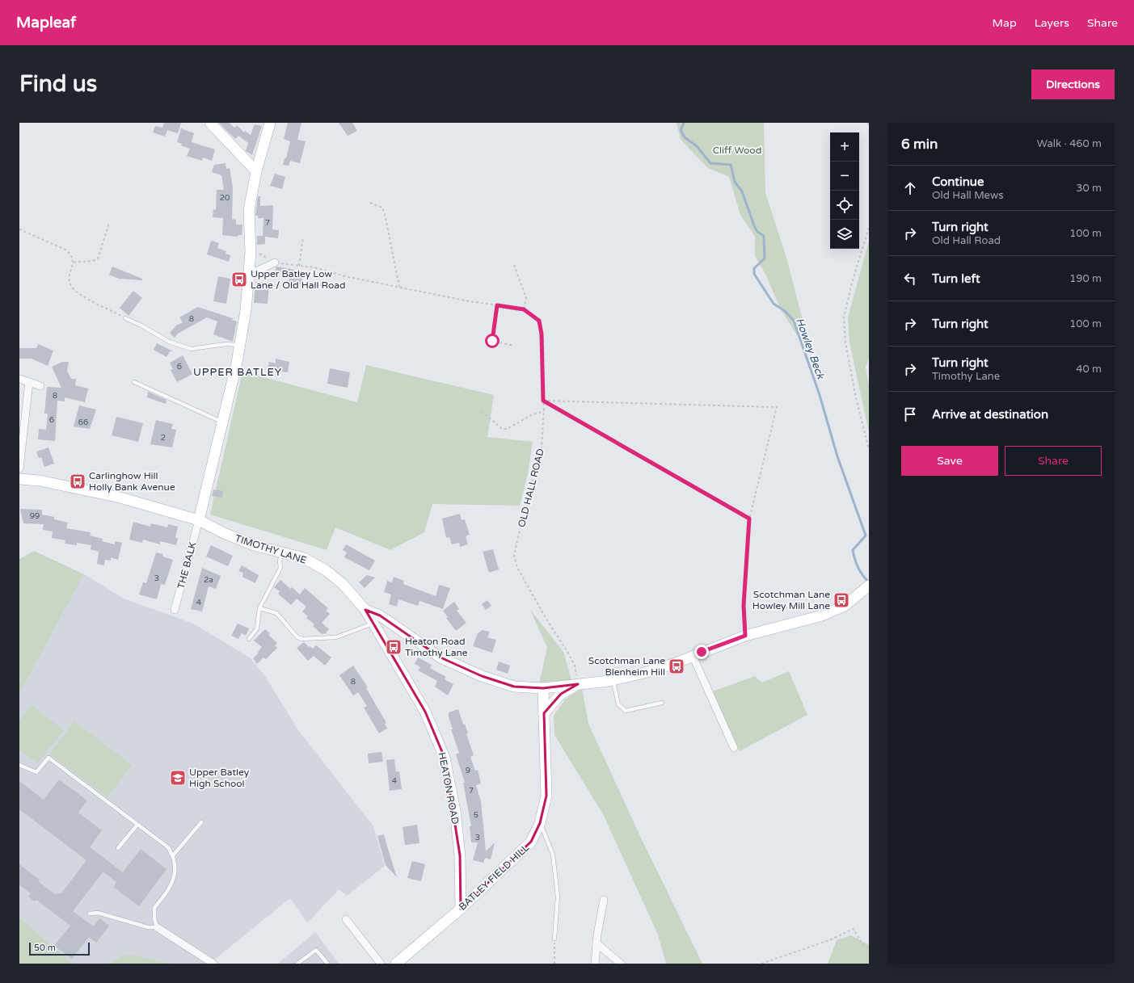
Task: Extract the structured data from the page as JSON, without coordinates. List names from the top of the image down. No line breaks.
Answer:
{"streets":{"street":["TIMOTHY LANE","THE BALK","HEATON ROAD","BATLEY FIELD HILL"],"path":["OLD HALL ROAD"]},"crossings":[["OLD HALL ROAD","TIMOTHY LANE"],["TIMOTHY LANE","THE BALK"],["TIMOTHY LANE","HEATON ROAD"],["TIMOTHY LANE","BATLEY FIELD HILL"],["HEATON ROAD","BATLEY FIELD HILL"]],"districts":["UPPER BATLEY"],"water":["Howley Beck"],"parks":["Cliff Wood"],"places":{"bus stop":["Upper Batley Low Lane / Old Hall Road","Carlinghow Hill Holly Bank Avenue","Scotchman Lane Howley Mill Lane","Heaton Road Timothy Lane","Scotchman Lane Blenheim Hill"],"school or university":["Upper Batley High School"]},"house_numbers":["20","7","8","6","8","6","66","2","99","3","2a","4","8","9","4","7","5","3"],"scale_bar":"50 m","page":{"header":"Mapleaf","nav":["Map","Layers","Share"],"buttons":["Directions",["Save","Share"]],"title":"Find us","heading":["6 min","Walk · 460 m"],"map_buttons":["+","−"],"list":[["Continue","Old Hall Mews","30 m"],["Turn right","Old Hall Road","100 m"],["Turn left","190 m"],["Turn right","100 m"],["Turn right","Timothy Lane","40 m"],"Arrive at destination"],"scale":"50 m"}}
